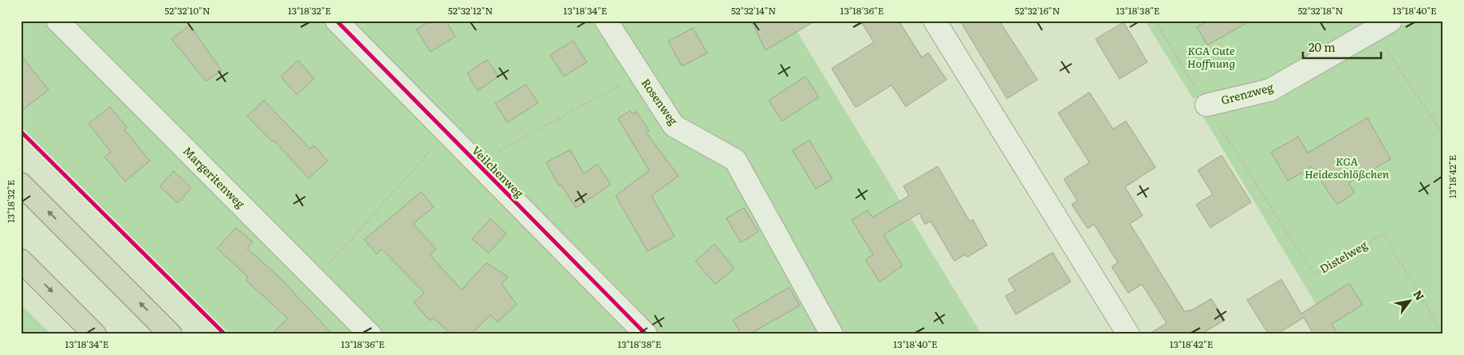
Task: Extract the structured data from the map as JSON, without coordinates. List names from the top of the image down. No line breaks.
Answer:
{"streets":{"street":["Grenzweg","Rosenweg","Veilchenweg","Margeritenweg"],"path":["Distelweg"]},"crossings":[["Grenzweg","Distelweg"]],"parks":["KGA Gute Hoffnung","KGA Heideschlößchen"],"scale_bar":"20 m","north":"top right","coordinates":["52°32'10\"N","13°18'32\"E","52°32'12\"N","13°18'34\"E","52°32'14\"N","13°18'36\"E","52°32'16\"N","13°18'38\"E","52°32'18\"N","13°18'40\"E","13°18'42\"E"]}
